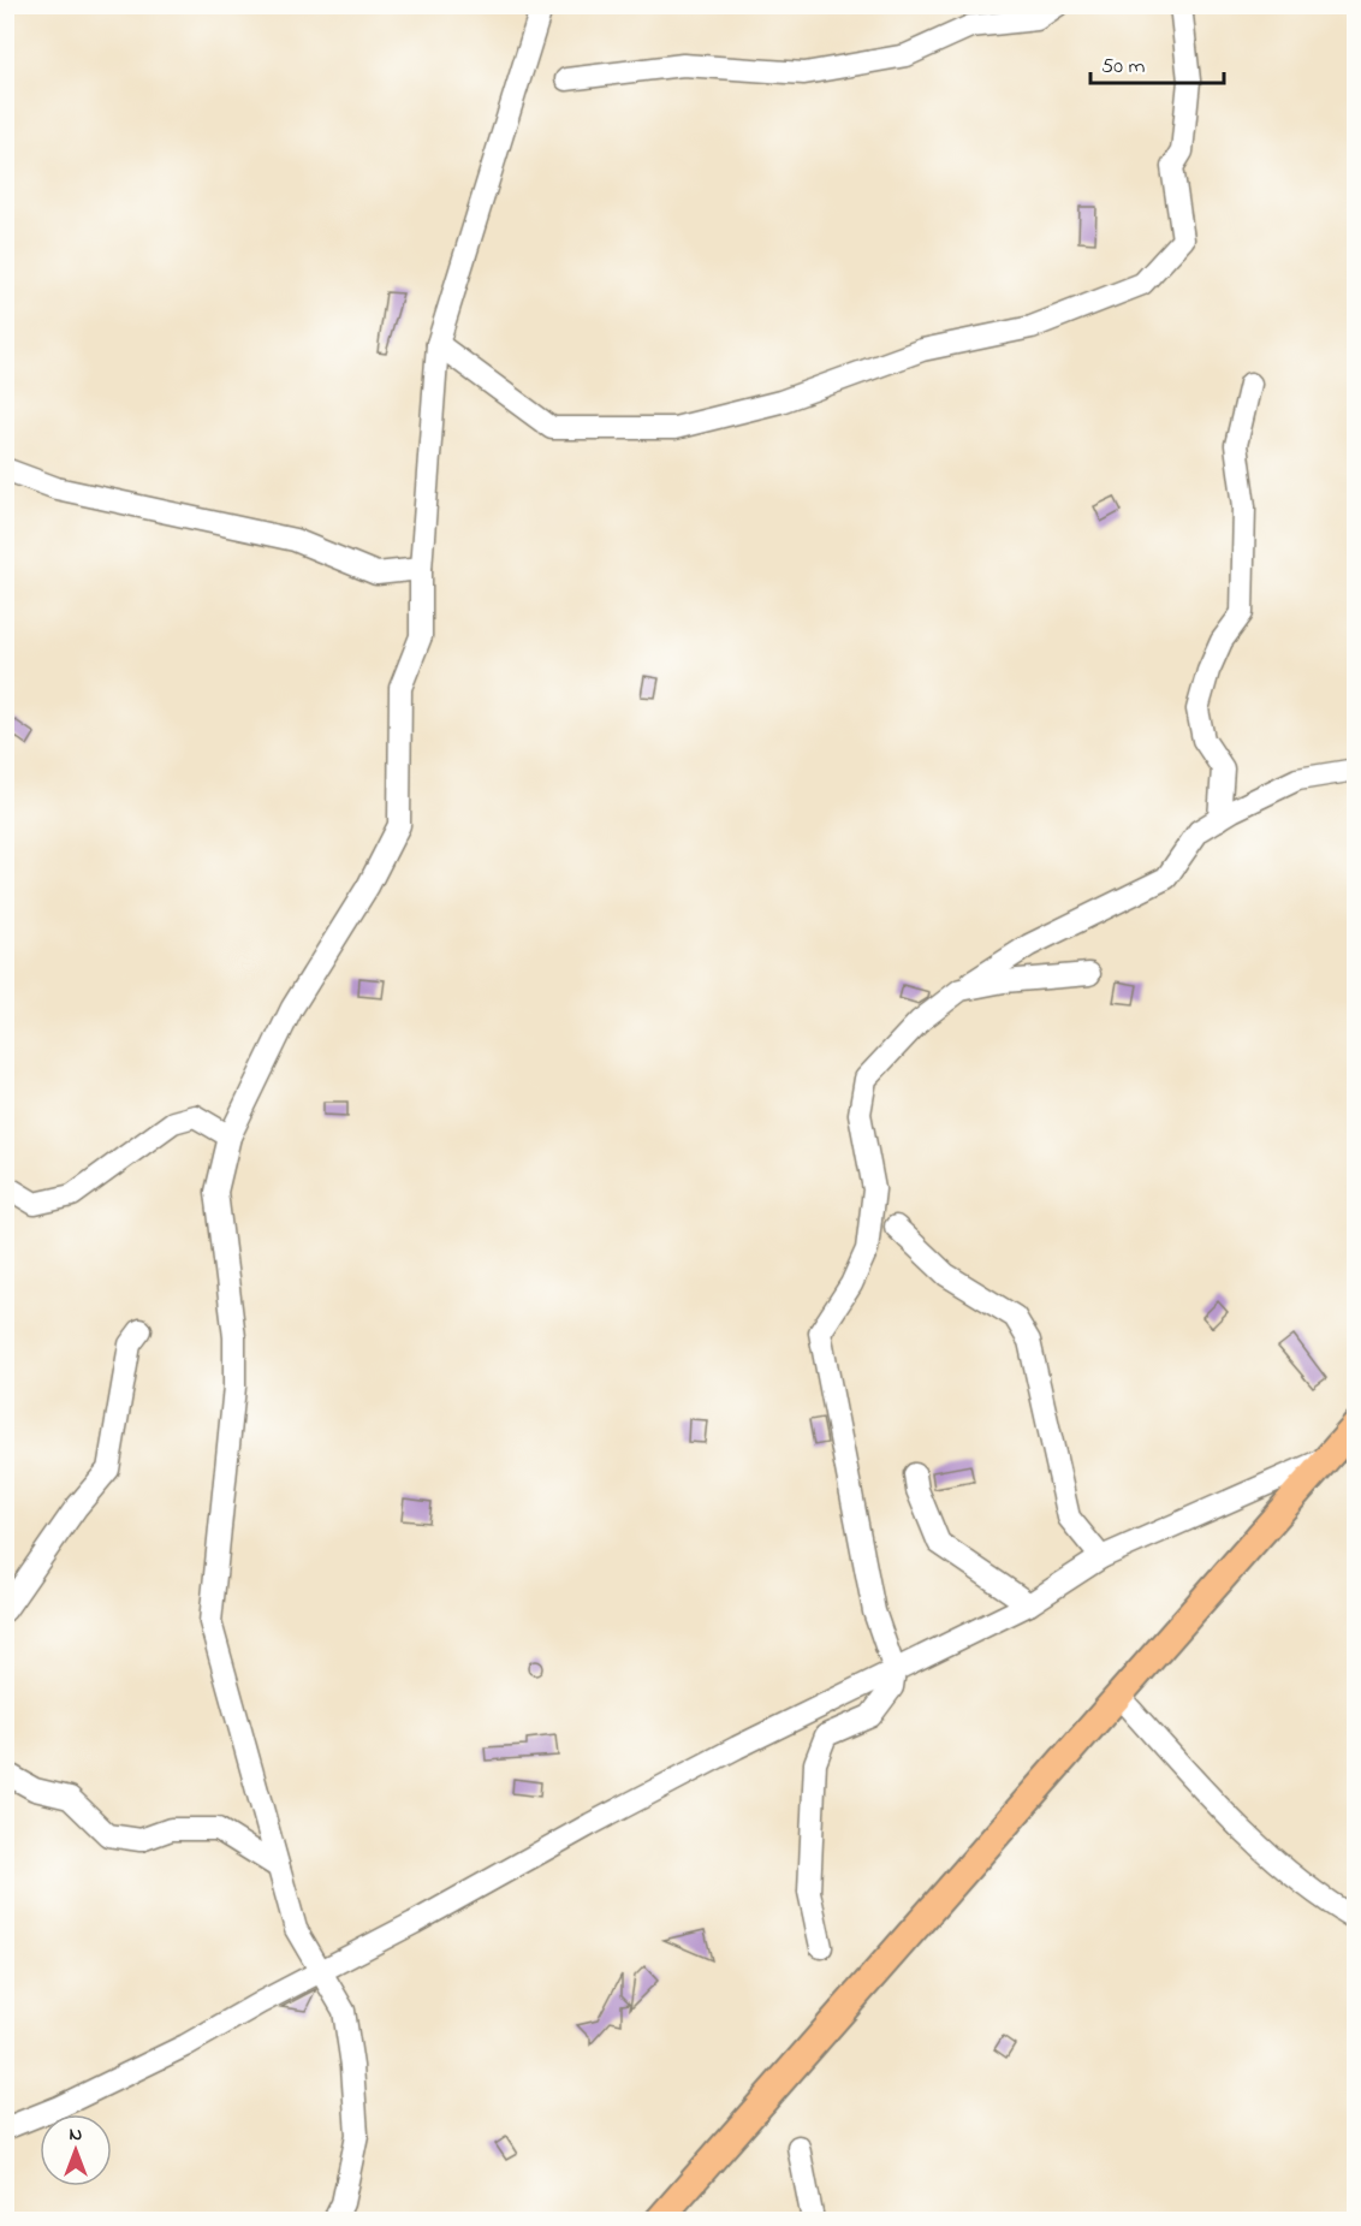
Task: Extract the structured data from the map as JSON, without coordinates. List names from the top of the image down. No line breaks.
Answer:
{"scale_bar":"50 m","north":"top"}
